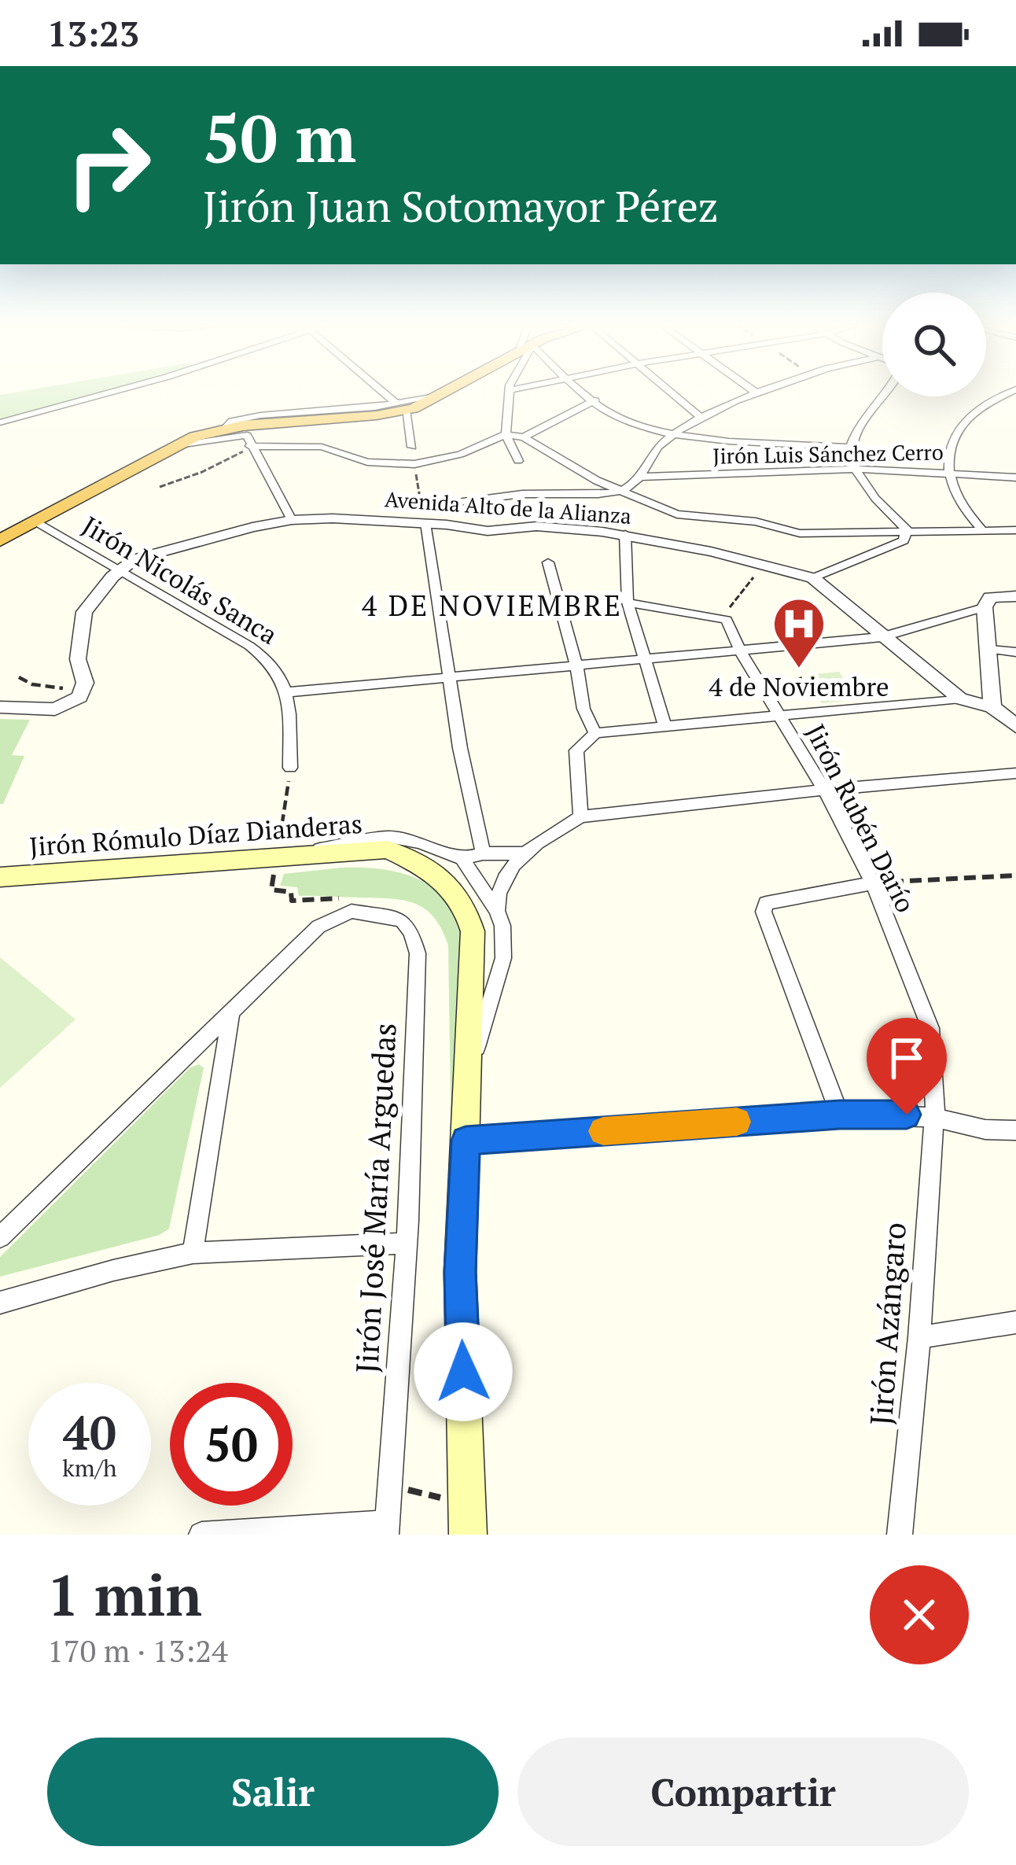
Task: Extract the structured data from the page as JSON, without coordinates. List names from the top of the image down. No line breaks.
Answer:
{"streets":{"main road":["Jirón Rómulo Díaz Dianderas"],"street":["Jirón Luis Sánchez Cerro","Avenida Alto de la Alianza","Jirón Nicolás Sanca","Jirón Rubén Darío","Jirón José María Arguedas","Jirón Azángaro"]},"crossings":[["Avenida Alto de la Alianza","Jirón Nicolás Sanca"],["Jirón Rubén Darío","Jirón Azángaro"]],"districts":["4 DE NOVIEMBRE"],"places":{"hospital":["4 de Noviembre"]},"page":{"status":"13:23","turn":["50 m","Jirón Juan Sotomayor Pérez"],"speed":"40 km/h","limit":"50","heading":["1 min","170 m · 13:24"],"buttons":["Salir","Compartir"]}}
